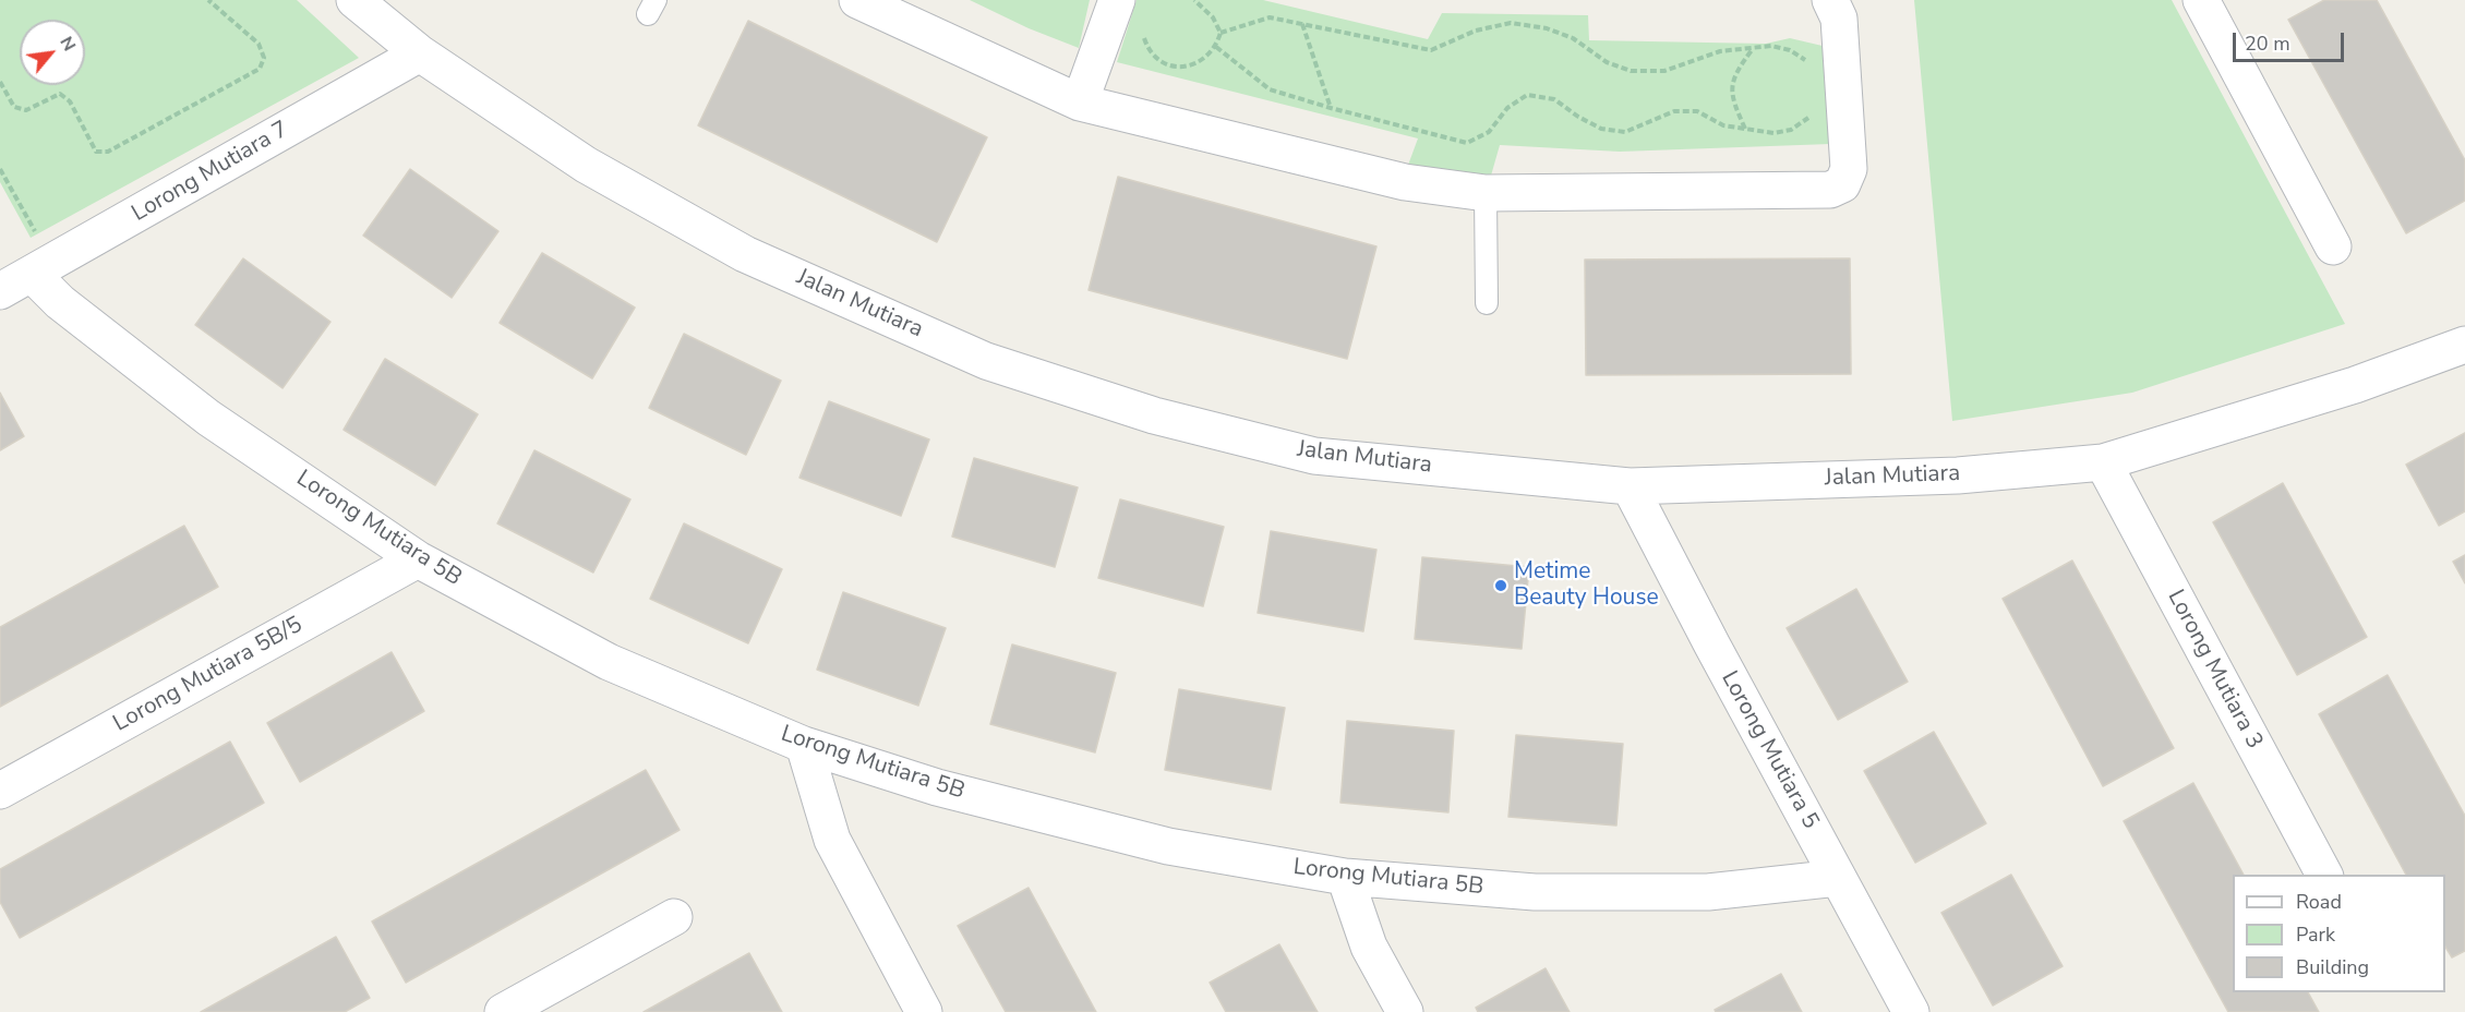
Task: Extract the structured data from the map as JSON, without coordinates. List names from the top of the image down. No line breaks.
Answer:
{"streets":{"street":["Lorong Mutiara 7","Jalan Mutiara","Lorong Mutiara 5B","Lorong Mutiara 3","Lorong Mutiara 5B/5","Lorong Mutiara 5"]},"crossings":[["Lorong Mutiara 7","Jalan Mutiara"],["Lorong Mutiara 7","Lorong Mutiara 5B"],["Jalan Mutiara","Lorong Mutiara 3"],["Jalan Mutiara","Lorong Mutiara 5"],["Lorong Mutiara 5B","Lorong Mutiara 5B/5"],["Lorong Mutiara 5B","Lorong Mutiara 5"]],"places":["Metime Beauty House"],"legend":["Road","Park","Building"],"scale_bar":"20 m","north":"top right"}
